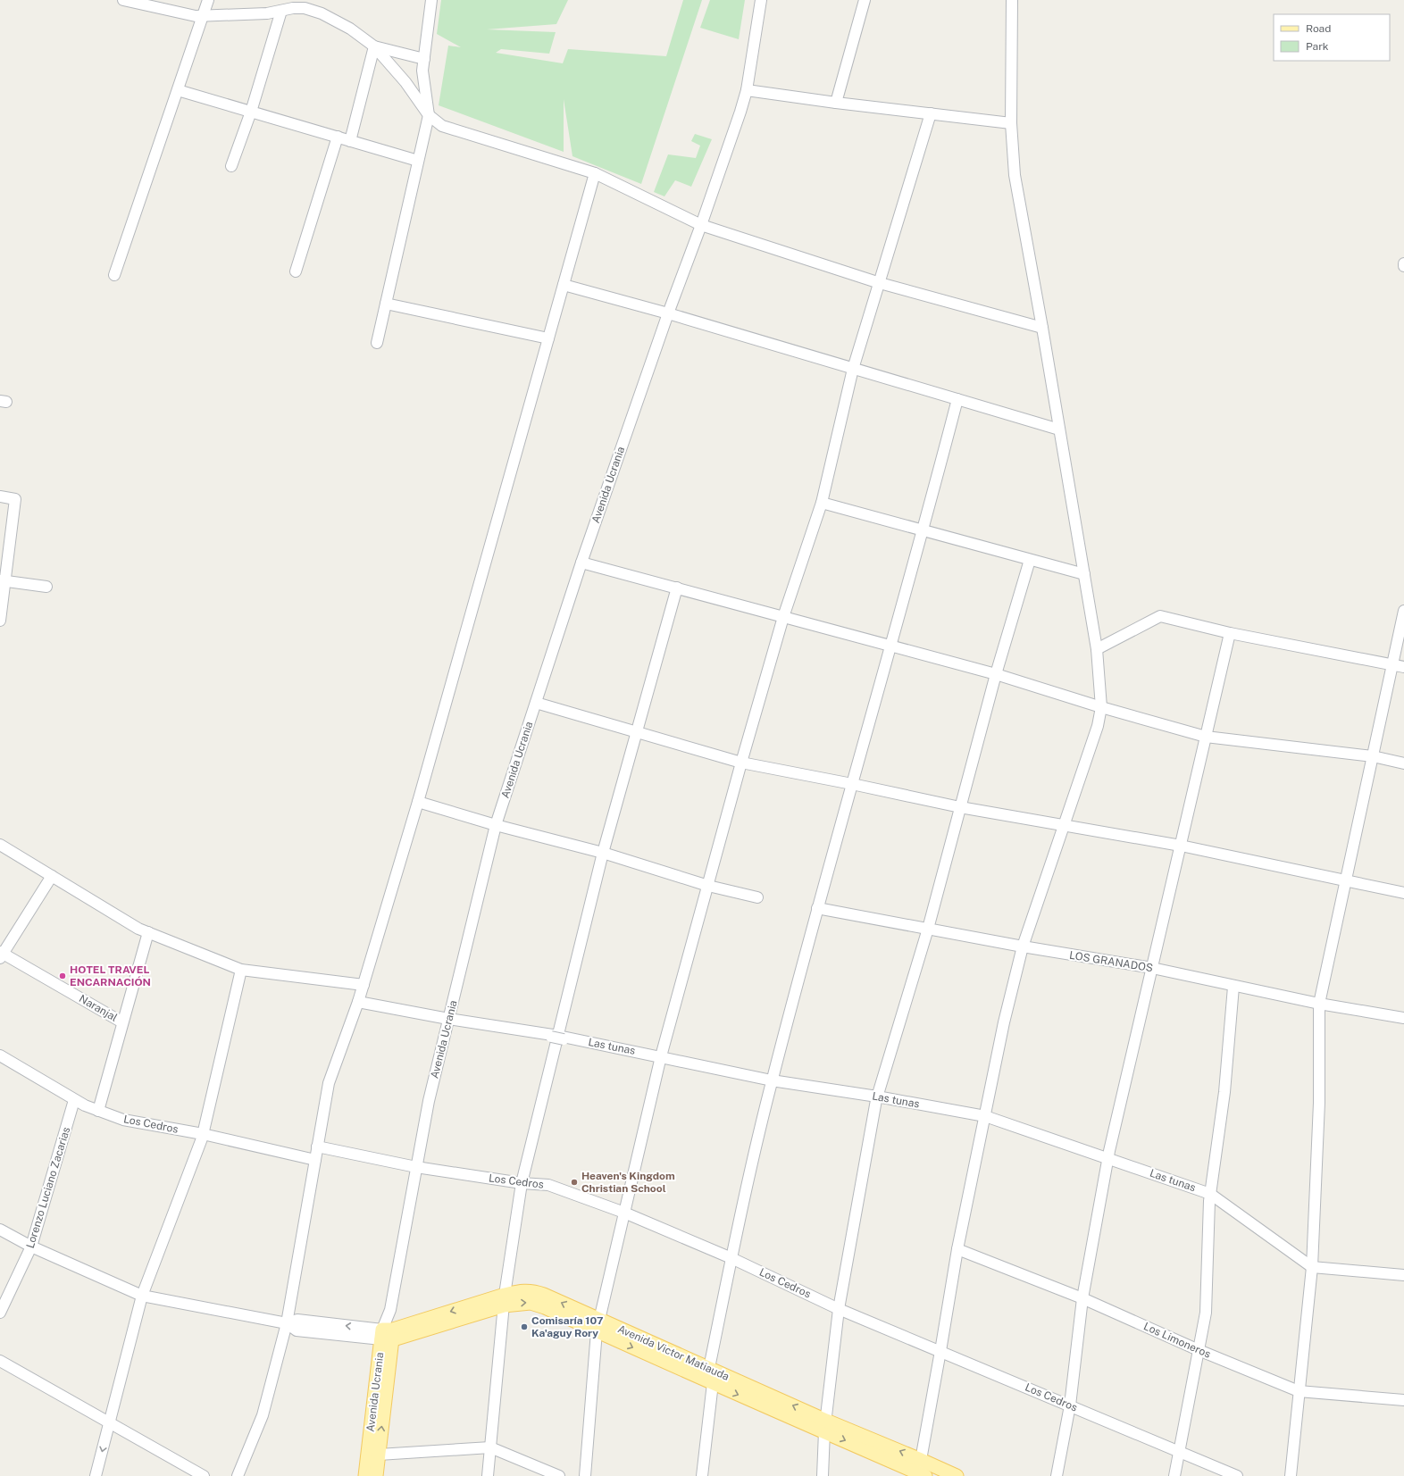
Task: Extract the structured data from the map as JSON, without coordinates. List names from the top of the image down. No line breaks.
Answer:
{"streets":{"main road":["Avenida Ucrania","Avenida Victor Matiauda"],"street":["LOS GRANADOS","Naranjal","Las tunas","Los Cedros","Lorenzo Luciano Zacarias","Los Limoneros"]},"crossings":[["Avenida Ucrania","Las tunas"],["Avenida Ucrania","Los Cedros"],["Avenida Ucrania","Avenida Victor Matiauda"],["Los Cedros","Lorenzo Luciano Zacarias"]],"places":["HOTEL TRAVEL ENCARNACIÓN","Heaven's Kingdom Christian School","Comisaría 107 Ka'aguy Rory"],"legend":["Road","Park"]}
